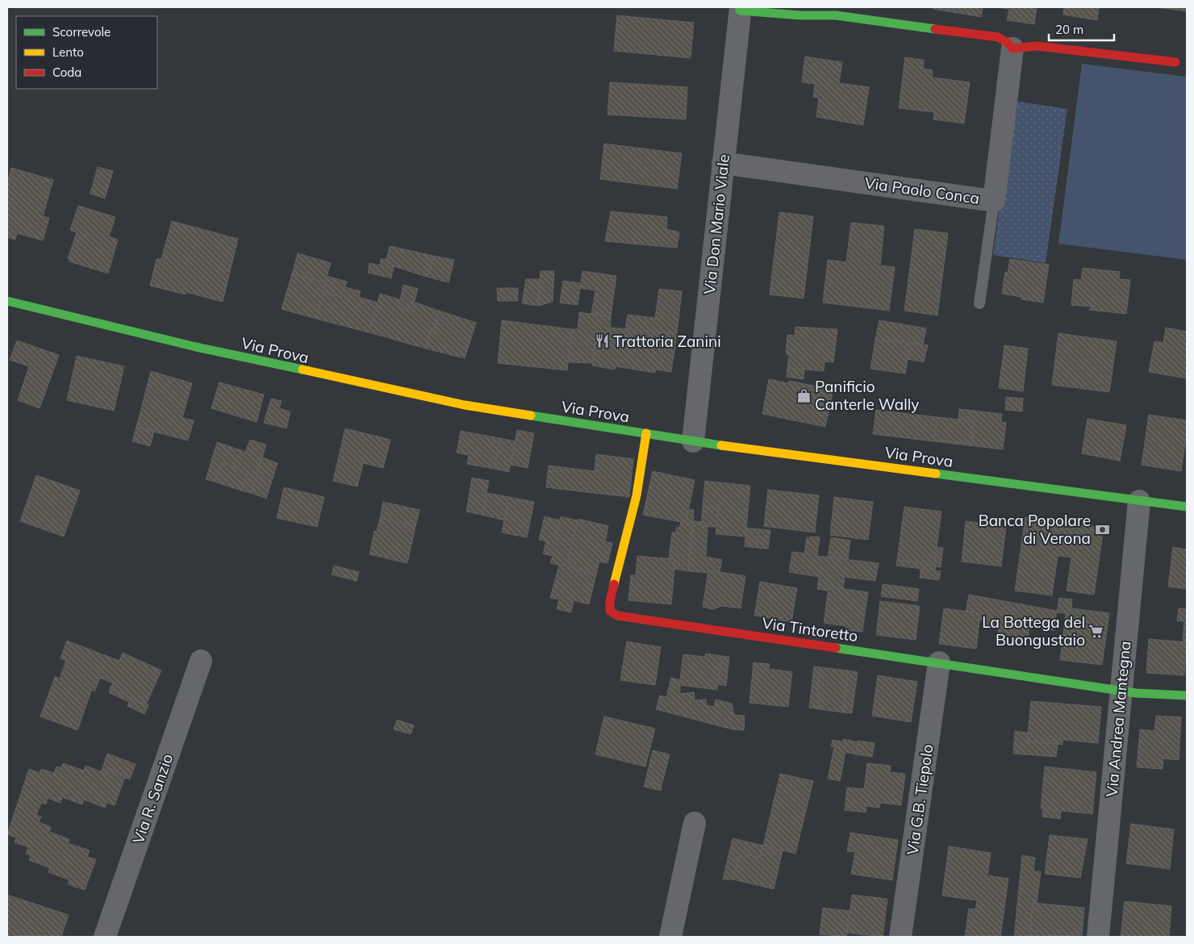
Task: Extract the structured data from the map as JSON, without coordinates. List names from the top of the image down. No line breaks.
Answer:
{"streets":{"street":["Via Paolo Conca","Via Don Mario Viale","Via Prova","Via Tintoretto","Via Andrea Mantegna","Via R. Sanzio","Via G.B. Tiepolo"]},"crossings":[["Via Paolo Conca","Via Don Mario Viale"],["Via Don Mario Viale","Via Prova"],["Via Prova","Via Tintoretto"],["Via Prova","Via Andrea Mantegna"],["Via Tintoretto","Via Andrea Mantegna"],["Via Tintoretto","Via G.B. Tiepolo"]],"places":{"restaurant":["Trattoria Zanini"],"shop":["Panificio Canterle Wally"],"bank":["Banca Popolare di Verona"],"supermarket":["La Bottega del Buongustaio"]},"legend":["Scorrevole","Lento","Coda"],"scale_bar":"20 m"}
